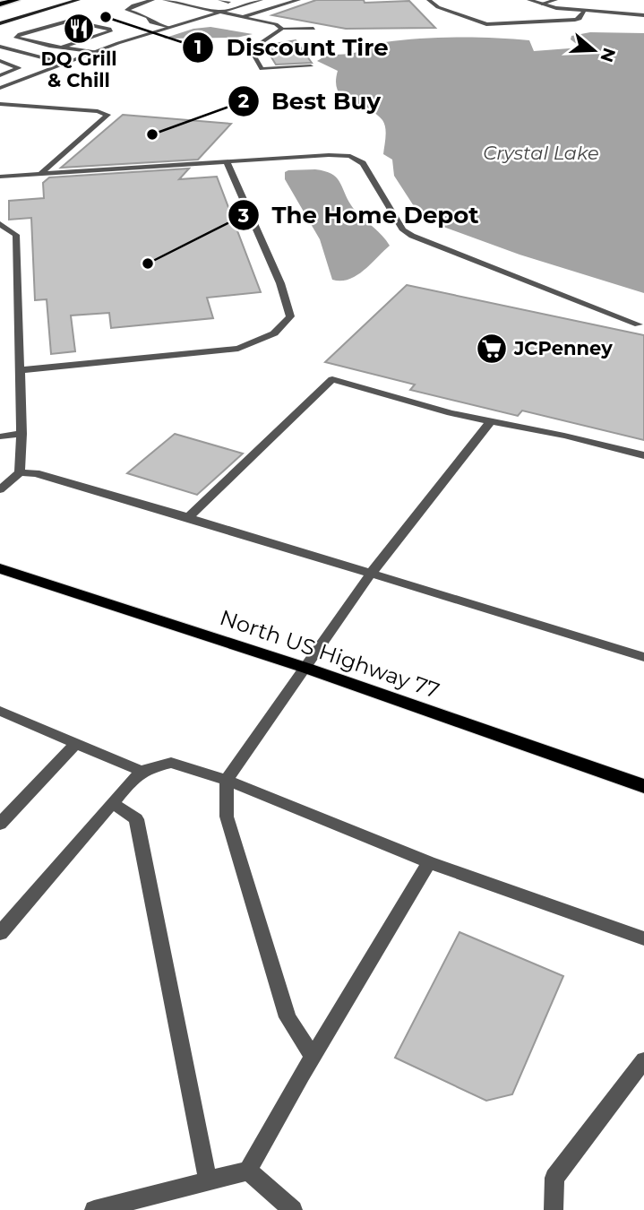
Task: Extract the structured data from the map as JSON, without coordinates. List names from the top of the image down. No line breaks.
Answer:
{"streets":{"main road":["North US Highway 77"]},"water":["Crystal Lake"],"places":{"other":["Discount Tire","Best Buy","The Home Depot"],"restaurant":["DQ Grill & Chill"],"supermarket":["JCPenney"]},"north":"right"}
